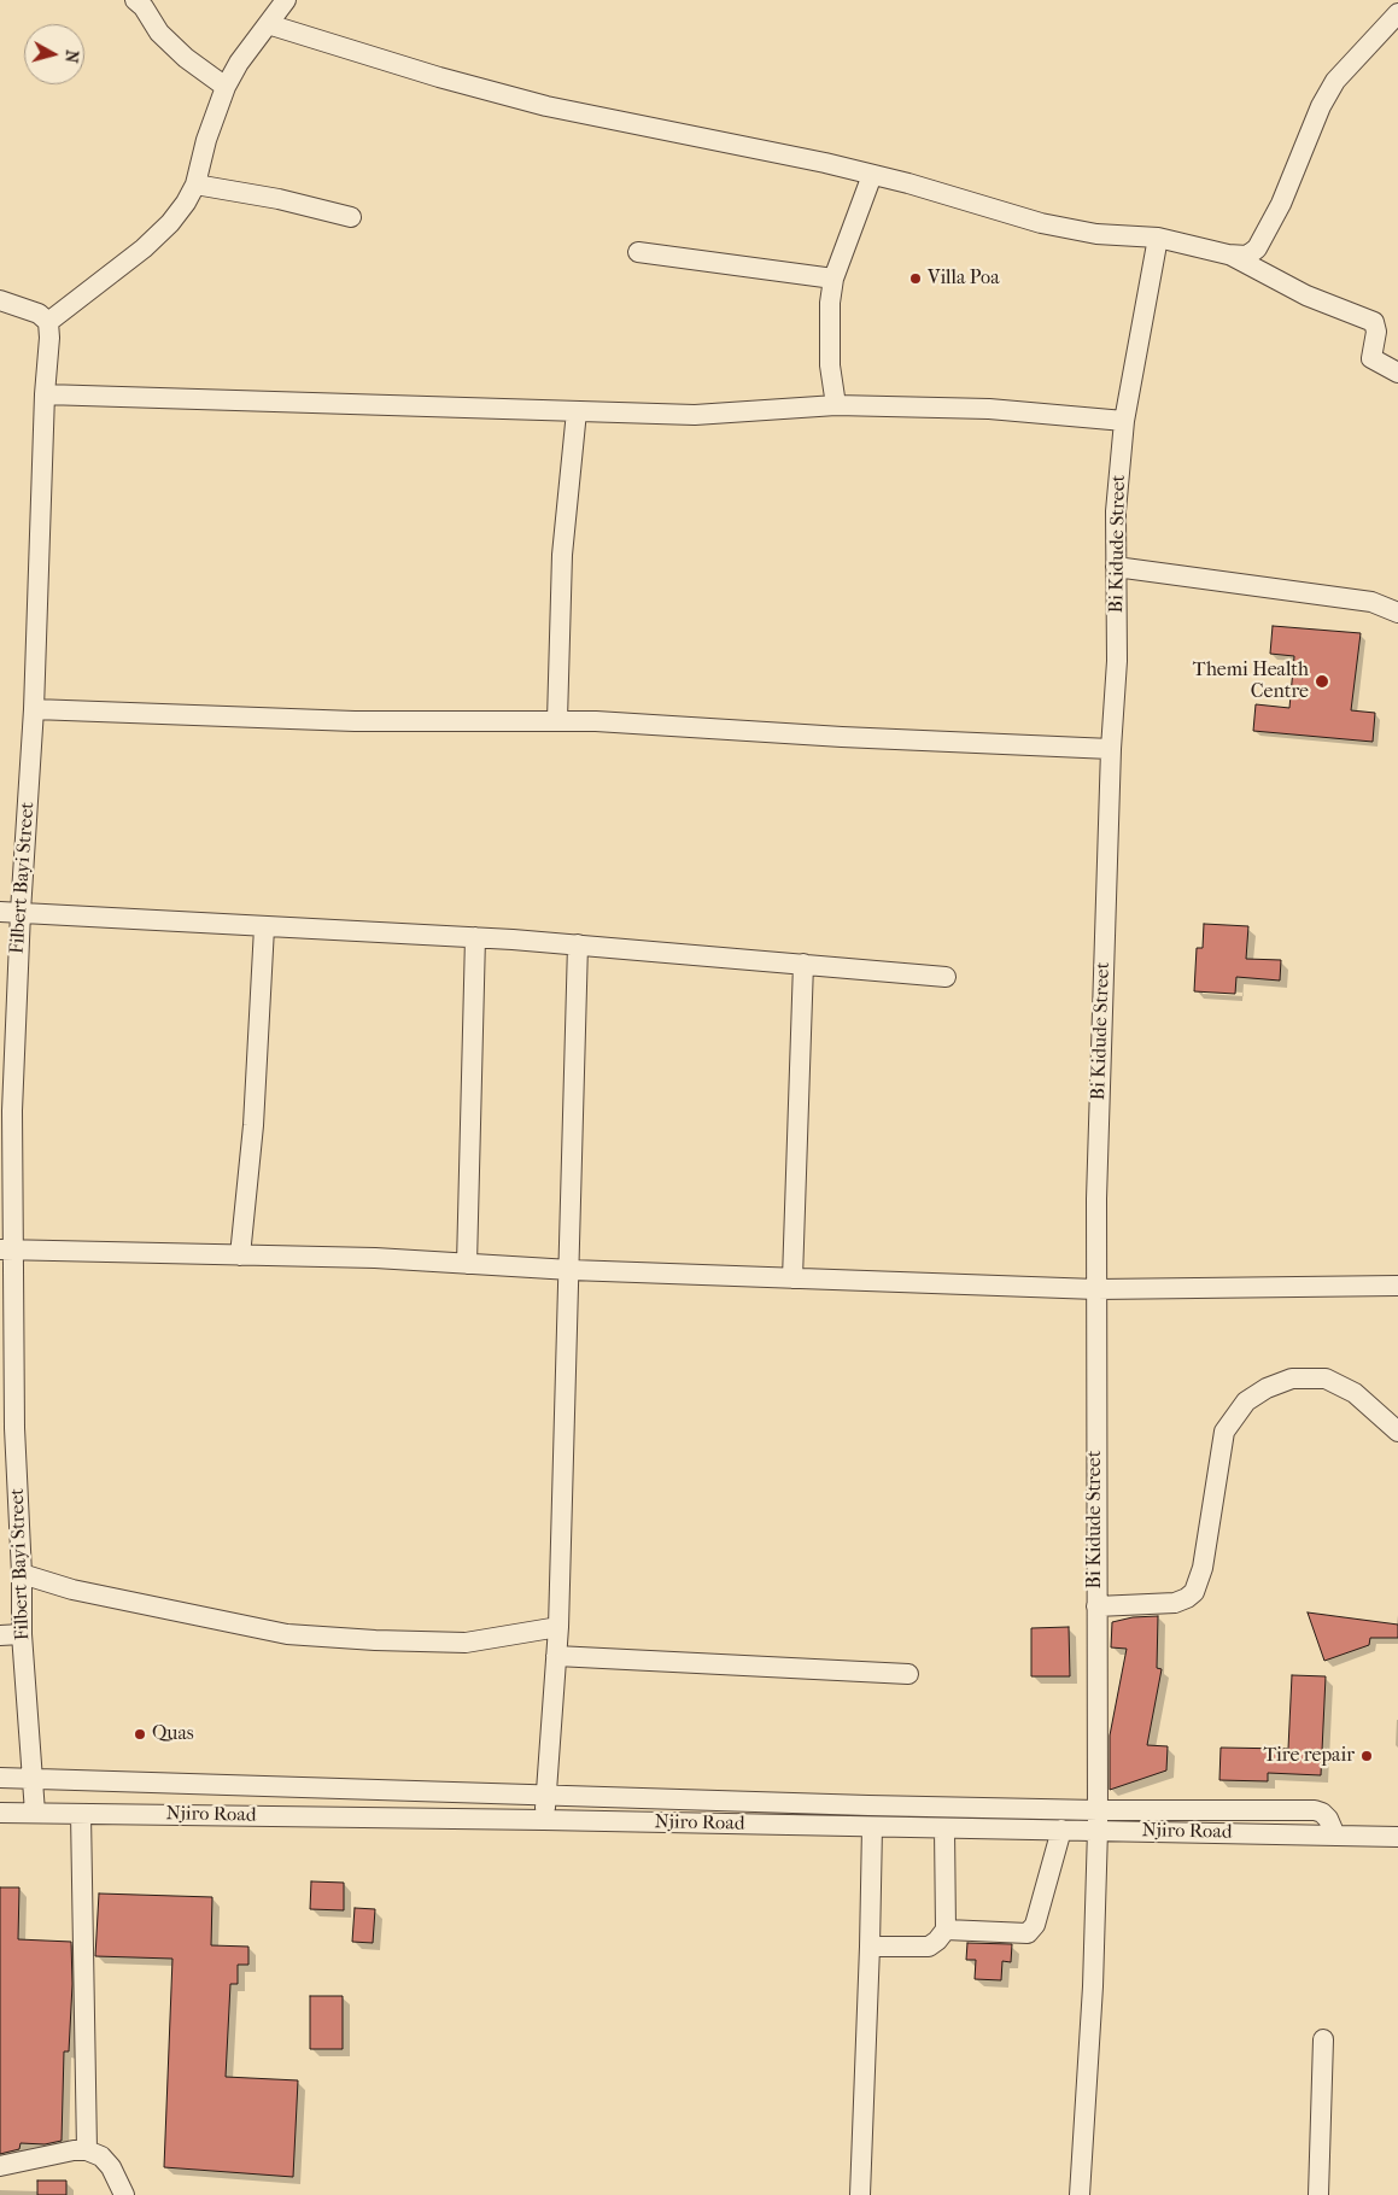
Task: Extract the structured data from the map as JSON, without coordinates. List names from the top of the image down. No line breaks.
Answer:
{"streets":{"street":["Bi Kidude Street","Filbert Bayi Street","Njiro Road"]},"crossings":[["Bi Kidude Street","Njiro Road"],["Filbert Bayi Street","Njiro Road"]],"places":["Villa Poa","Themi Health Centre","Quas","Tire repair"],"north":"right"}
